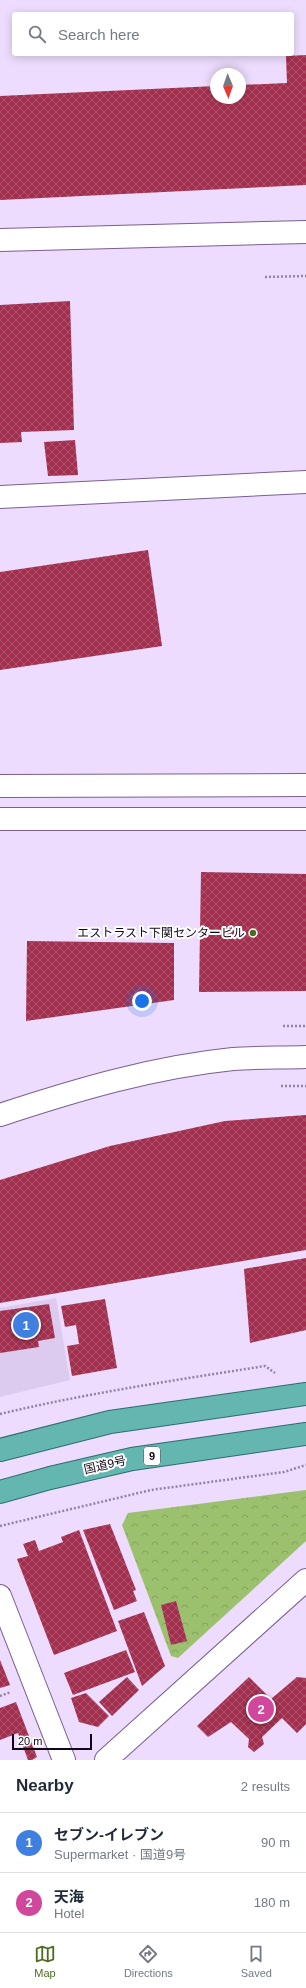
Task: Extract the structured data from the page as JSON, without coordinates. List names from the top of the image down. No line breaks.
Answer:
{"streets":{"highway":["9","国道9号"]},"places":["エストラスト下関センタービル"],"scale_bar":"20 m","north":"bottom","page":{"search":"Search here","pins":["1","2"],"scale":"20 m","heading":["Nearby","2 results"],"list":[{"mark":"1","name":"セブン-イレブン","note":"Supermarket · 国道9号","value":"90 m"},{"mark":"2","name":"天海","note":"Hotel","value":"180 m"}],"nav":["Map","Directions","Saved"]}}
